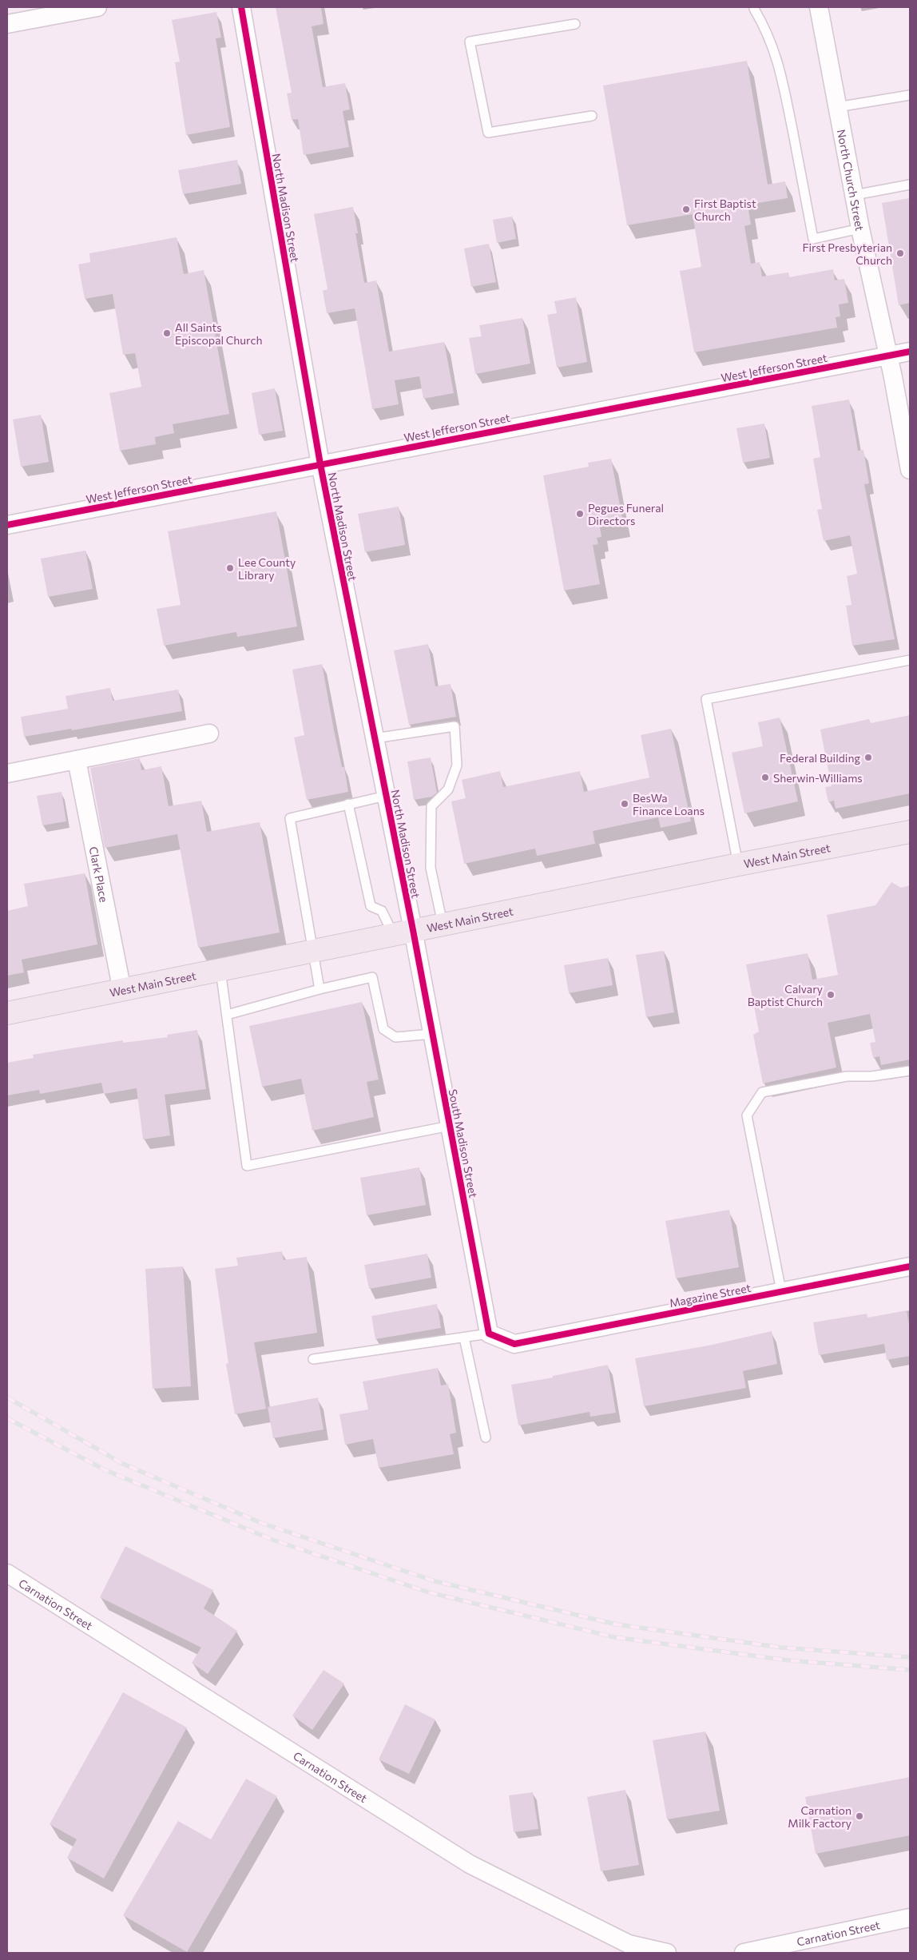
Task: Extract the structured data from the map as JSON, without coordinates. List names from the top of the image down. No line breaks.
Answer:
{"streets":{"main road":["West Main Street"],"street":["North Church Street","North Madison Street","West Jefferson Street","Clark Place","South Madison Street","Magazine Street","Carnation Street"]},"crossings":[["North Church Street","West Jefferson Street"],["North Madison Street","West Jefferson Street"],["North Madison Street","West Main Street"],["North Madison Street","South Madison Street"],["West Main Street","Clark Place"],["West Main Street","South Madison Street"],["South Madison Street","Magazine Street"]],"places":["First Baptist Church","First Presbyterian Church","All Saints Episcopal Church","Pegues Funeral Directors","Lee County Library","Federal Building","Sherwin-Williams","BesWa Finance Loans","Calvary Baptist Church","Carnation Milk Factory"]}
